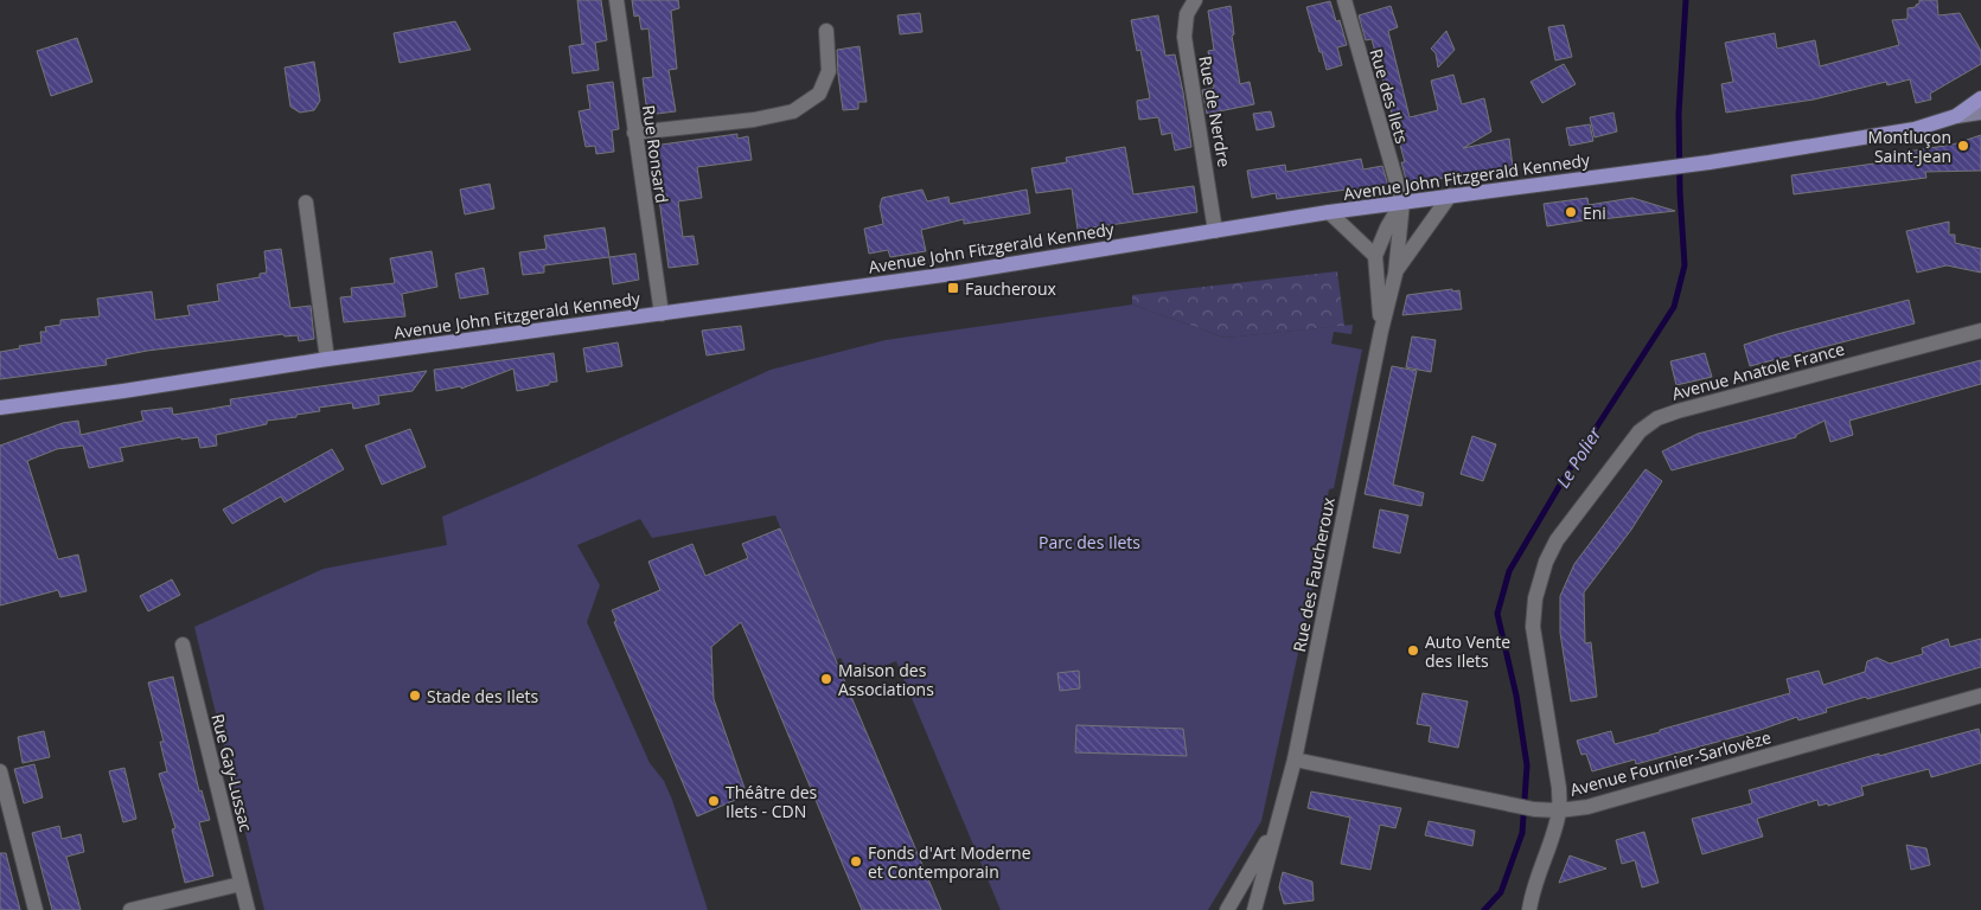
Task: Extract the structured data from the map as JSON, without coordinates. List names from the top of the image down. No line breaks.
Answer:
{"streets":{"main road":["Avenue John Fitzgerald Kennedy"],"street":["Rue des Ilets","Rue de Nerdre","Rue Ronsard","Avenue Anatole France","Rue des Faucheroux","Avenue Fournier-Sarlovèze","Rue Gay-Lussac"]},"crossings":[["Rue des Ilets","Avenue John Fitzgerald Kennedy"],["Rue des Ilets","Rue des Faucheroux"],["Rue de Nerdre","Avenue John Fitzgerald Kennedy"],["Rue Ronsard","Avenue John Fitzgerald Kennedy"],["Avenue John Fitzgerald Kennedy","Rue des Faucheroux"],["Avenue Anatole France","Avenue Fournier-Sarlovèze"],["Rue des Faucheroux","Avenue Fournier-Sarlovèze"]],"water":["Le Polier"],"parks":["Parc des Ilets"],"places":{"other":["Montluçon Saint-Jean","Eni","Auto Vente des Ilets","Maison des Associations","Stade des Ilets","Théâtre des Ilets - CDN","Fonds d'Art Moderne et Contemporain"],"transit":["Faucheroux"]}}
